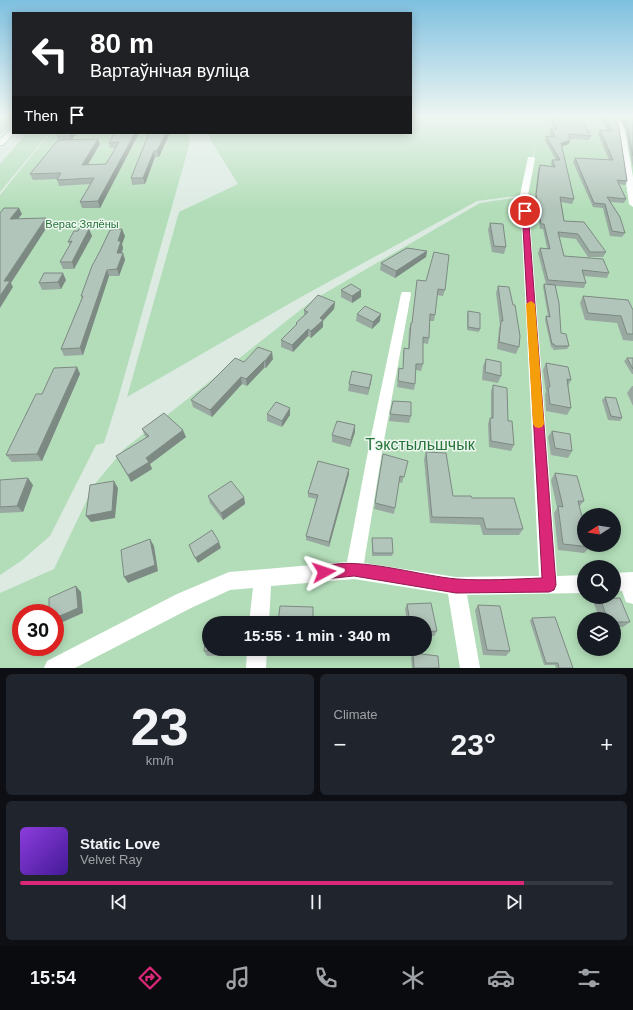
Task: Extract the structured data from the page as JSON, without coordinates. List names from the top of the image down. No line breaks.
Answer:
{"parks":["Верас Зялёны","Тэкстыльшчык"],"north":"left","page":{"turn":["80 m","Вартаўнічая вуліца"],"then":"Then","limit":"30","trip":"15:55 · 1 min · 340 m","tile":[["23","km/h"],"Climate"],"heat":["−","23°","+"],"song":["Static Love","Velvet Ray"],"tabs":"15:54"}}
